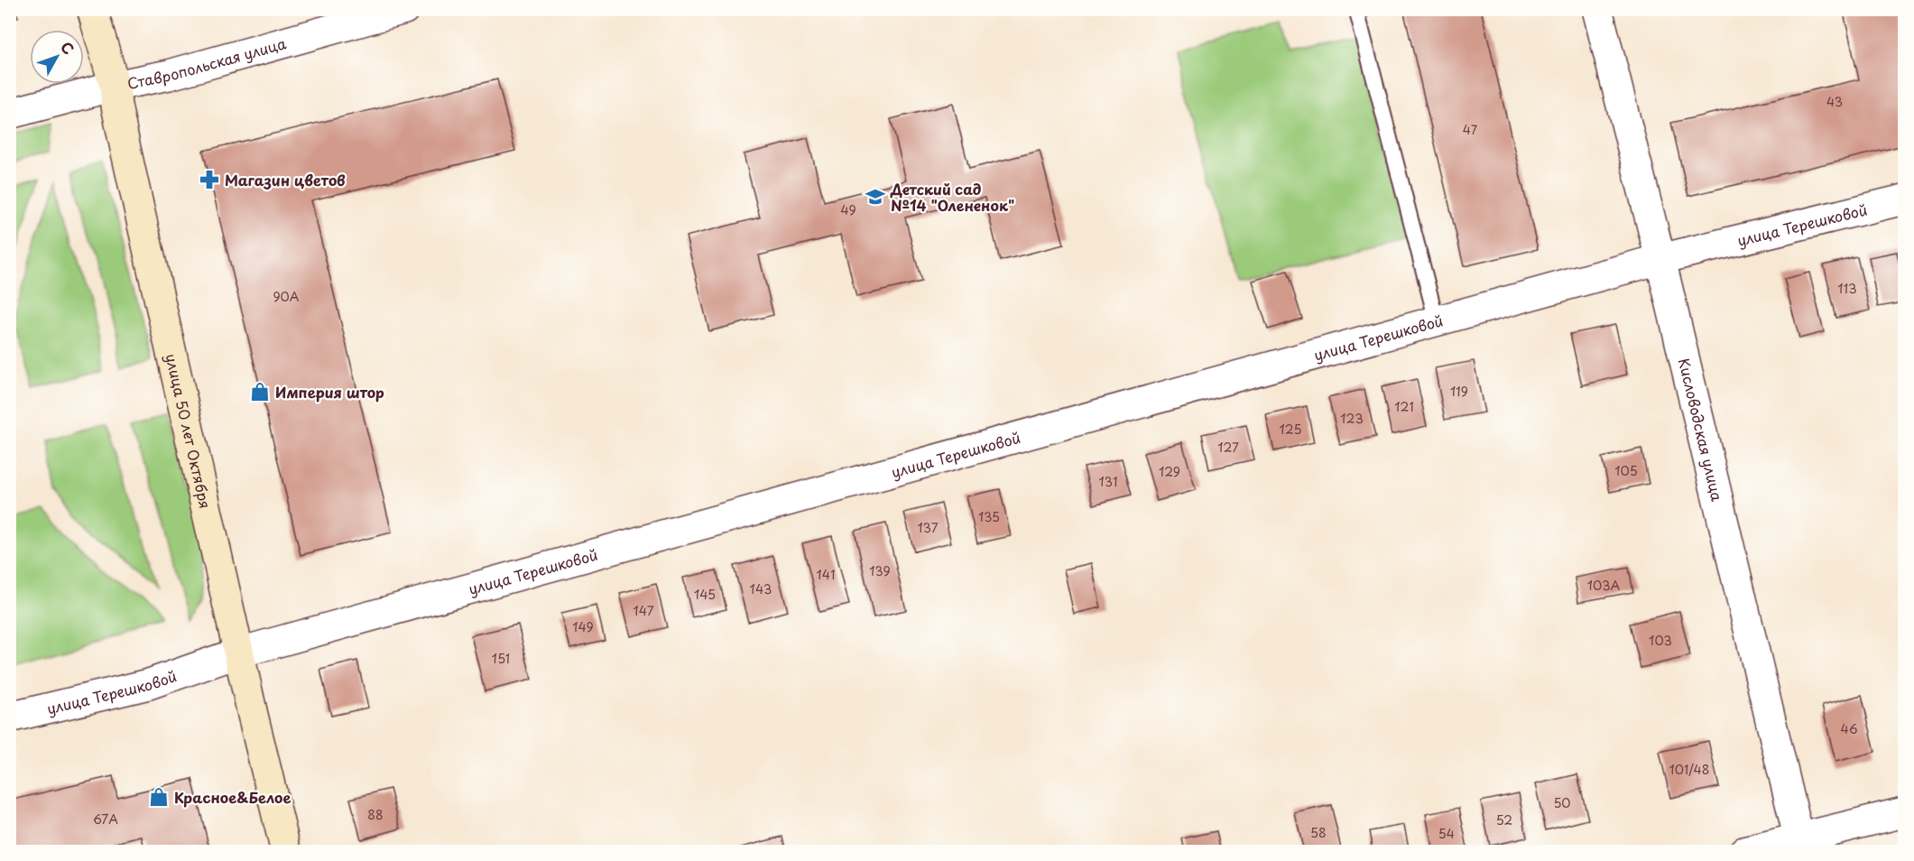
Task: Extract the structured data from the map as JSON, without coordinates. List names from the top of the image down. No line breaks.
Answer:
{"streets":{"main road":["улица 50 лет Октября"],"street":["Ставропольская улица","улица Терешковой","Кисловодская улица"]},"crossings":[["Ставропольская улица","улица 50 лет Октября"],["улица Терешковой","улица 50 лет Октября"],["улица Терешковой","Кисловодская улица"]],"places":{"pharmacy":["Магазин цветов"],"school or university":["Детский сад №14 \"Олененок\""],"shop":["Империя штор","Красное&Белое"]},"house_numbers":["43","47","49","113","90А","119","121","123","125","127","105","129","131","135","137","139","141","103А","143","145","147","149","103","151","46","101/48","50","88","67А","52","58","54"],"north":"top right"}
